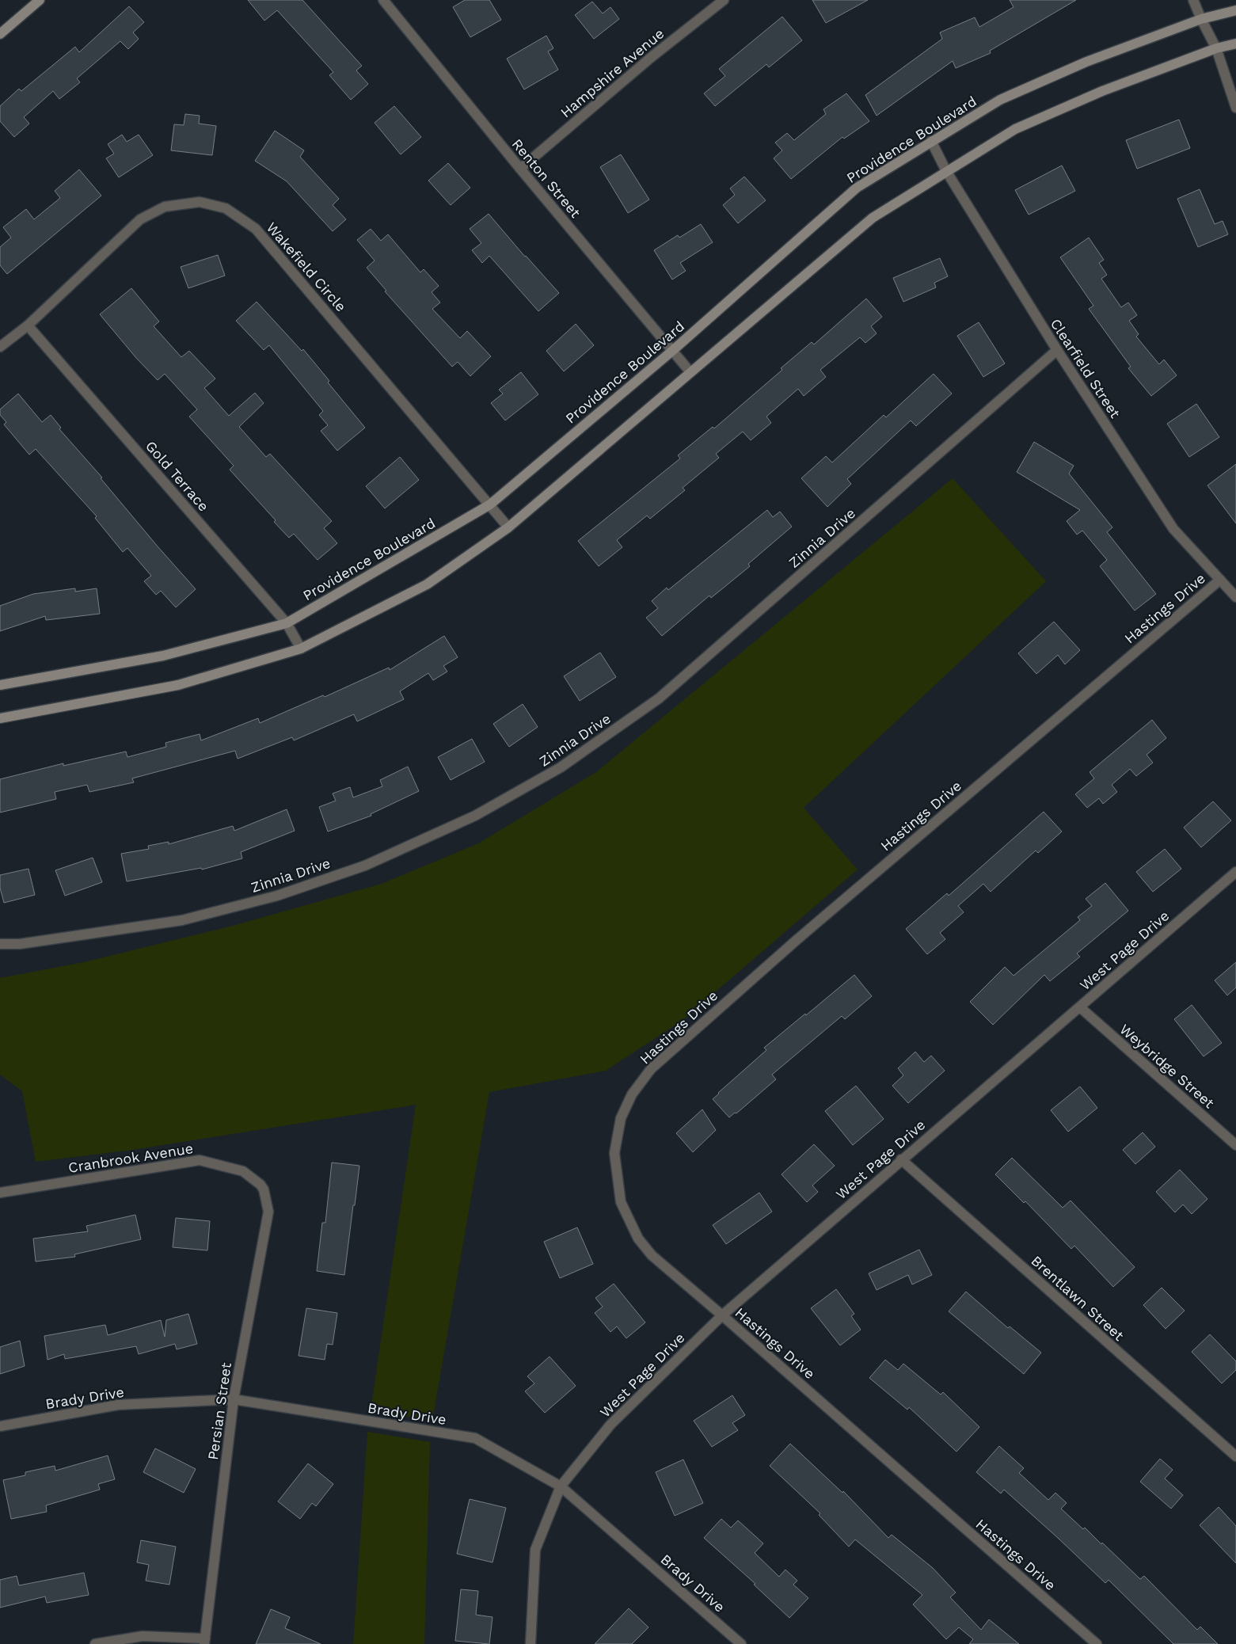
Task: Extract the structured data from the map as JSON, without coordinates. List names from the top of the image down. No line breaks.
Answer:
{"streets":{"main road":["Providence Boulevard"],"street":["Hampshire Avenue","Renton Street","Wakefield Circle","Clearfield Street","Gold Terrace","Zinnia Drive","Hastings Drive","West Page Drive","Weybridge Street","Cranbrook Avenue","Brentlawn Street","Brady Drive","Persian Street"]},"crossings":[["Hampshire Avenue","Renton Street"],["Providence Boulevard","Renton Street"],["Providence Boulevard","Wakefield Circle"],["Providence Boulevard","Clearfield Street"],["Providence Boulevard","Gold Terrace"],["Wakefield Circle","Gold Terrace"],["Clearfield Street","Zinnia Drive"],["Clearfield Street","Hastings Drive"],["Hastings Drive","West Page Drive"],["West Page Drive","Weybridge Street"],["West Page Drive","Brentlawn Street"],["West Page Drive","Brady Drive"],["Cranbrook Avenue","Persian Street"],["Brady Drive","Persian Street"]]}
